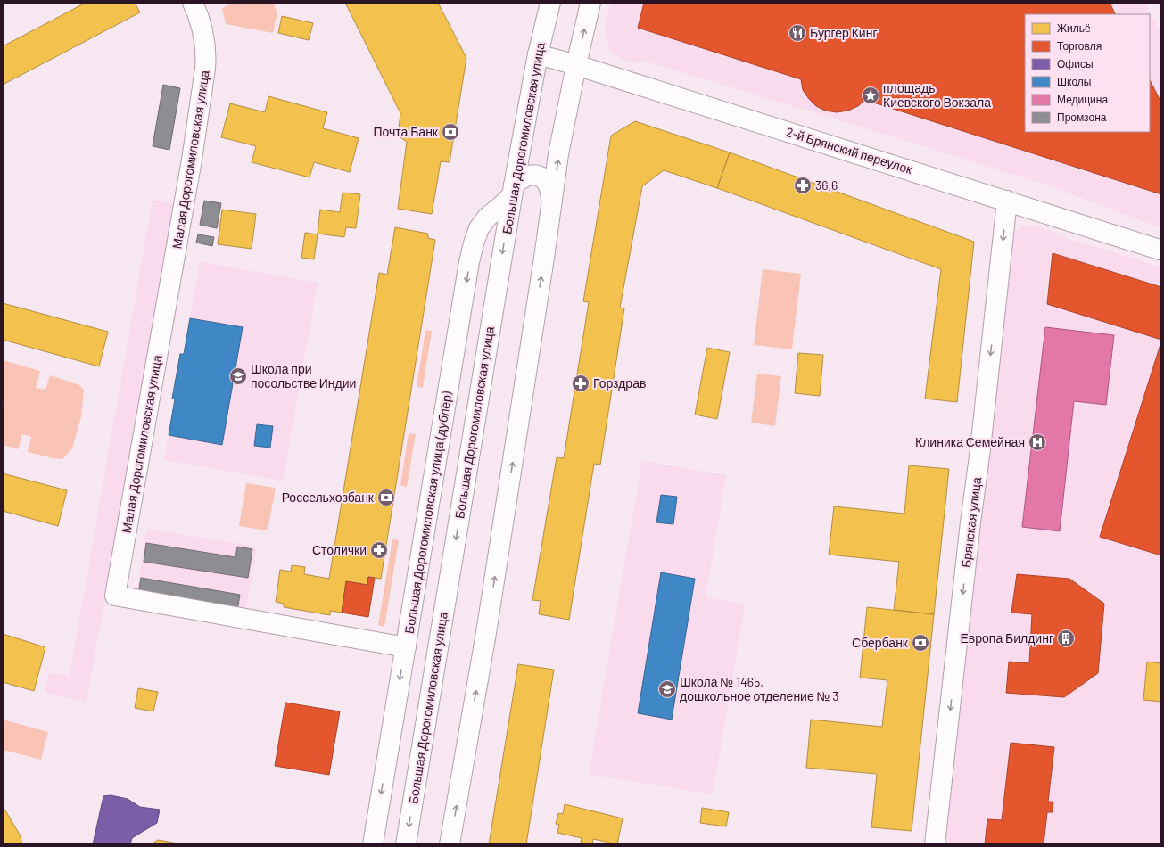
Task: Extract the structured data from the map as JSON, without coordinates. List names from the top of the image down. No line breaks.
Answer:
{"streets":{"street":["Большая Дорогомиловская улица","2-й Брянский переулок","Малая Дорогомиловская улица","Большая Дорогомиловская улица (дублёр)","Брянская улица"]},"crossings":[["Большая Дорогомиловская улица","2-й Брянский переулок"],["Большая Дорогомиловская улица","Большая Дорогомиловская улица (дублёр)"],["2-й Брянский переулок","Брянская улица"],["Малая Дорогомиловская улица","Большая Дорогомиловская улица (дублёр)"]],"one_way":["Брянская улица"],"places":{"restaurant":["Бургер Кинг"],"place":["площадь Киевского Вокзала"],"bank":["Почта Банк","Россельхозбанк","Сбербанк"],"pharmacy":["36,6","Горздрав","Столички"],"school or university":["Школа при посольстве Индии","Школа № 1465, дошкольное отделение № 3"],"hospital":["Клиника Семейная"],"building":["Европа Билдинг"]},"legend":["Жильё","Торговля","Офисы","Школы","Медицина","Промзона"]}
